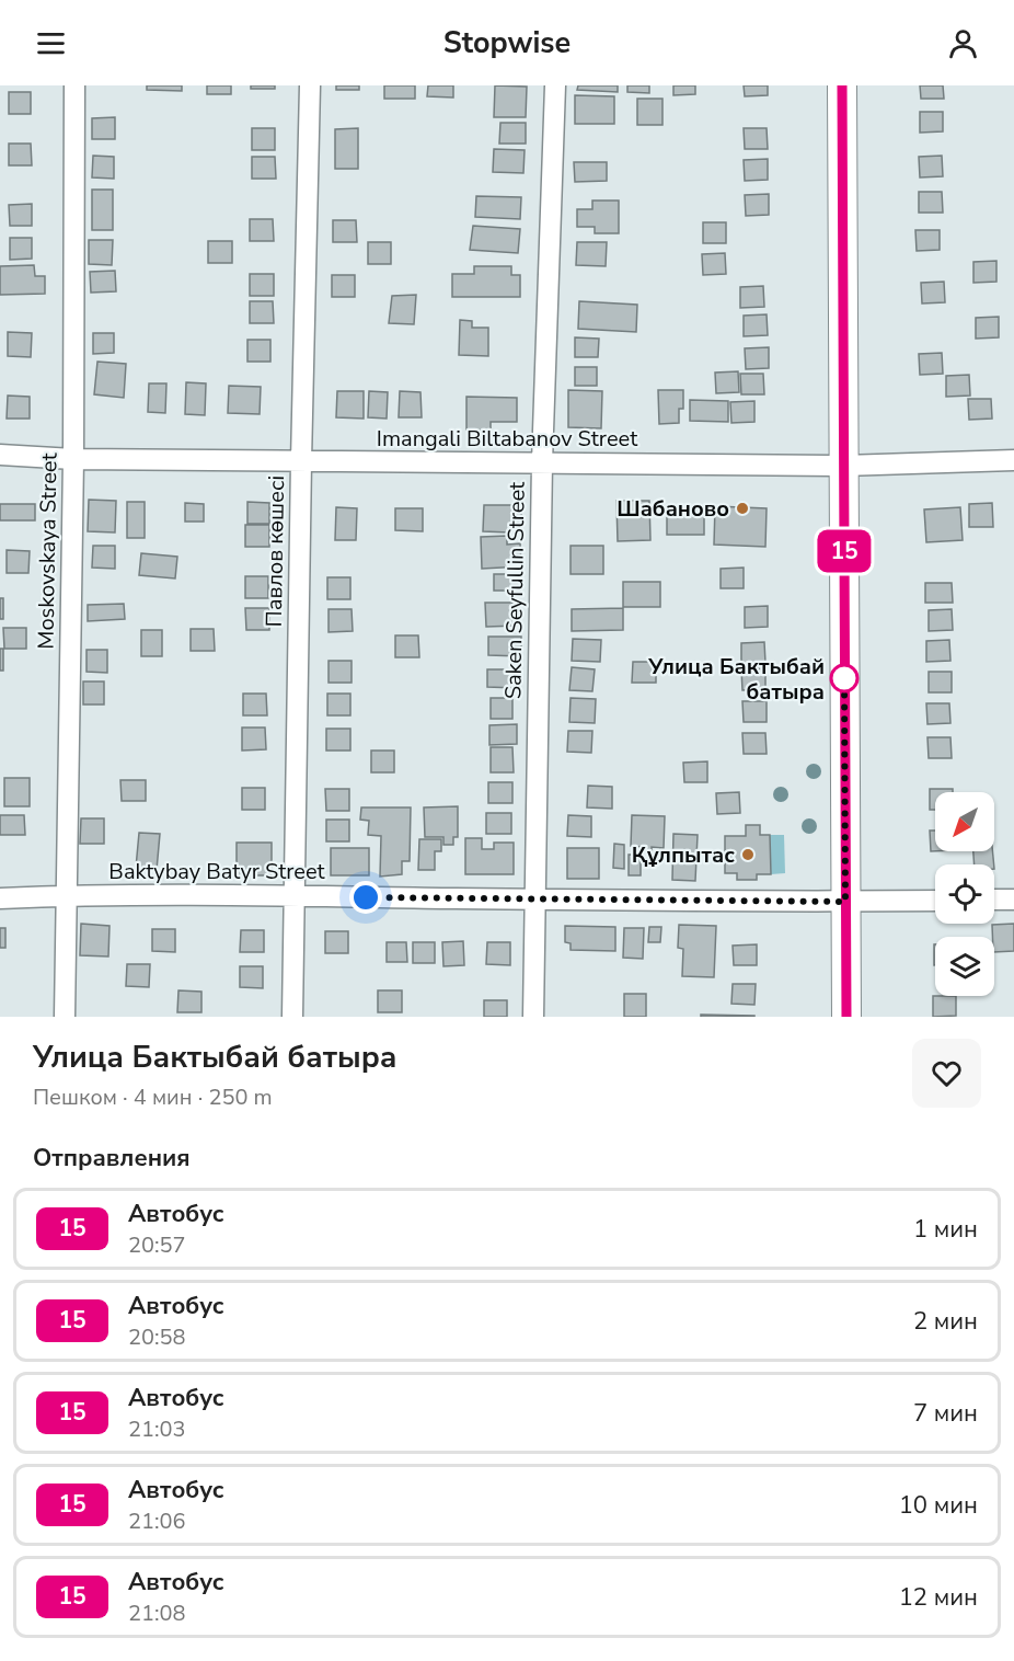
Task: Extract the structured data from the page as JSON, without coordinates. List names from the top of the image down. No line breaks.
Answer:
{"streets":{"street":["Imangali Biltabanov Street","Moskovskaya Street","Павлов көшесі","Saken Seyfullin Street","Baktybay Batyr Street"]},"crossings":[["Imangali Biltabanov Street","Moskovskaya Street"],["Imangali Biltabanov Street","Павлов көшесі"],["Imangali Biltabanov Street","Saken Seyfullin Street"],["Moskovskaya Street","Baktybay Batyr Street"],["Павлов көшесі","Baktybay Batyr Street"],["Saken Seyfullin Street","Baktybay Batyr Street"]],"places":["Шабаново","Улица Бактыбай батыра","Құлпытас"],"lines":["bus line 15"],"north":"bottom left","page":{"header":"Stopwise","on_map":"15","heading":[["Улица Бактыбай батыра","Пешком · 4 мин · 250 m"],"Отправления"],"list":[{"mark":"15","name":"Автобус","note":"20:57","value":"1 мин"},{"mark":"15","name":"Автобус","note":"20:58","value":"2 мин"},{"mark":"15","name":"Автобус","note":"21:03","value":"7 мин"},{"mark":"15","name":"Автобус","note":"21:06","value":"10 мин"},{"mark":"15","name":"Автобус","note":"21:08","value":"12 мин"}]}}
